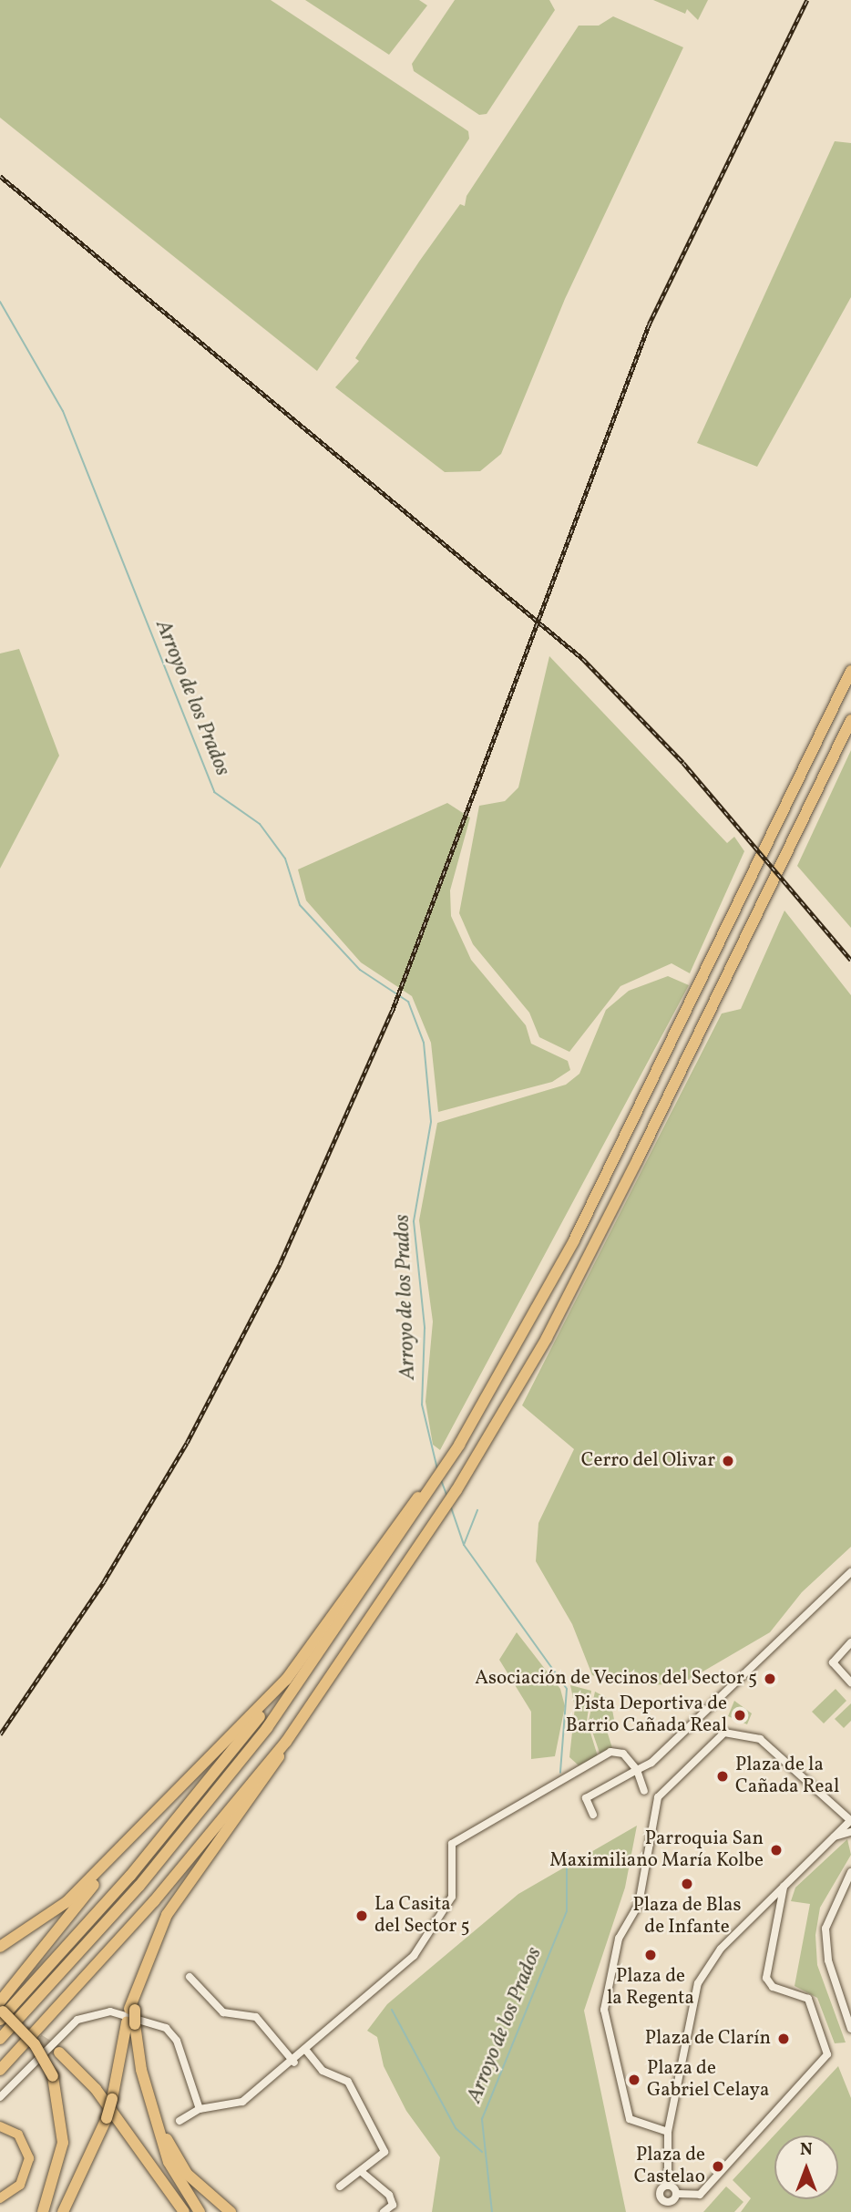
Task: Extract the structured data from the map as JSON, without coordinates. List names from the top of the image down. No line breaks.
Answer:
{"water":["Arroyo de los Prados"],"places":["Cerro del Olivar","Asociación de Vecinos del Sector 5","Pista Deportiva de Barrio Cañada Real","Plaza de la Cañada Real","Parroquia San Maximiliano María Kolbe","Plaza de Blas de Infante","La Casita del Sector 5","Plaza de la Regenta","Plaza de Clarín","Plaza de Gabriel Celaya","Plaza de Castelao"],"north":"top"}
